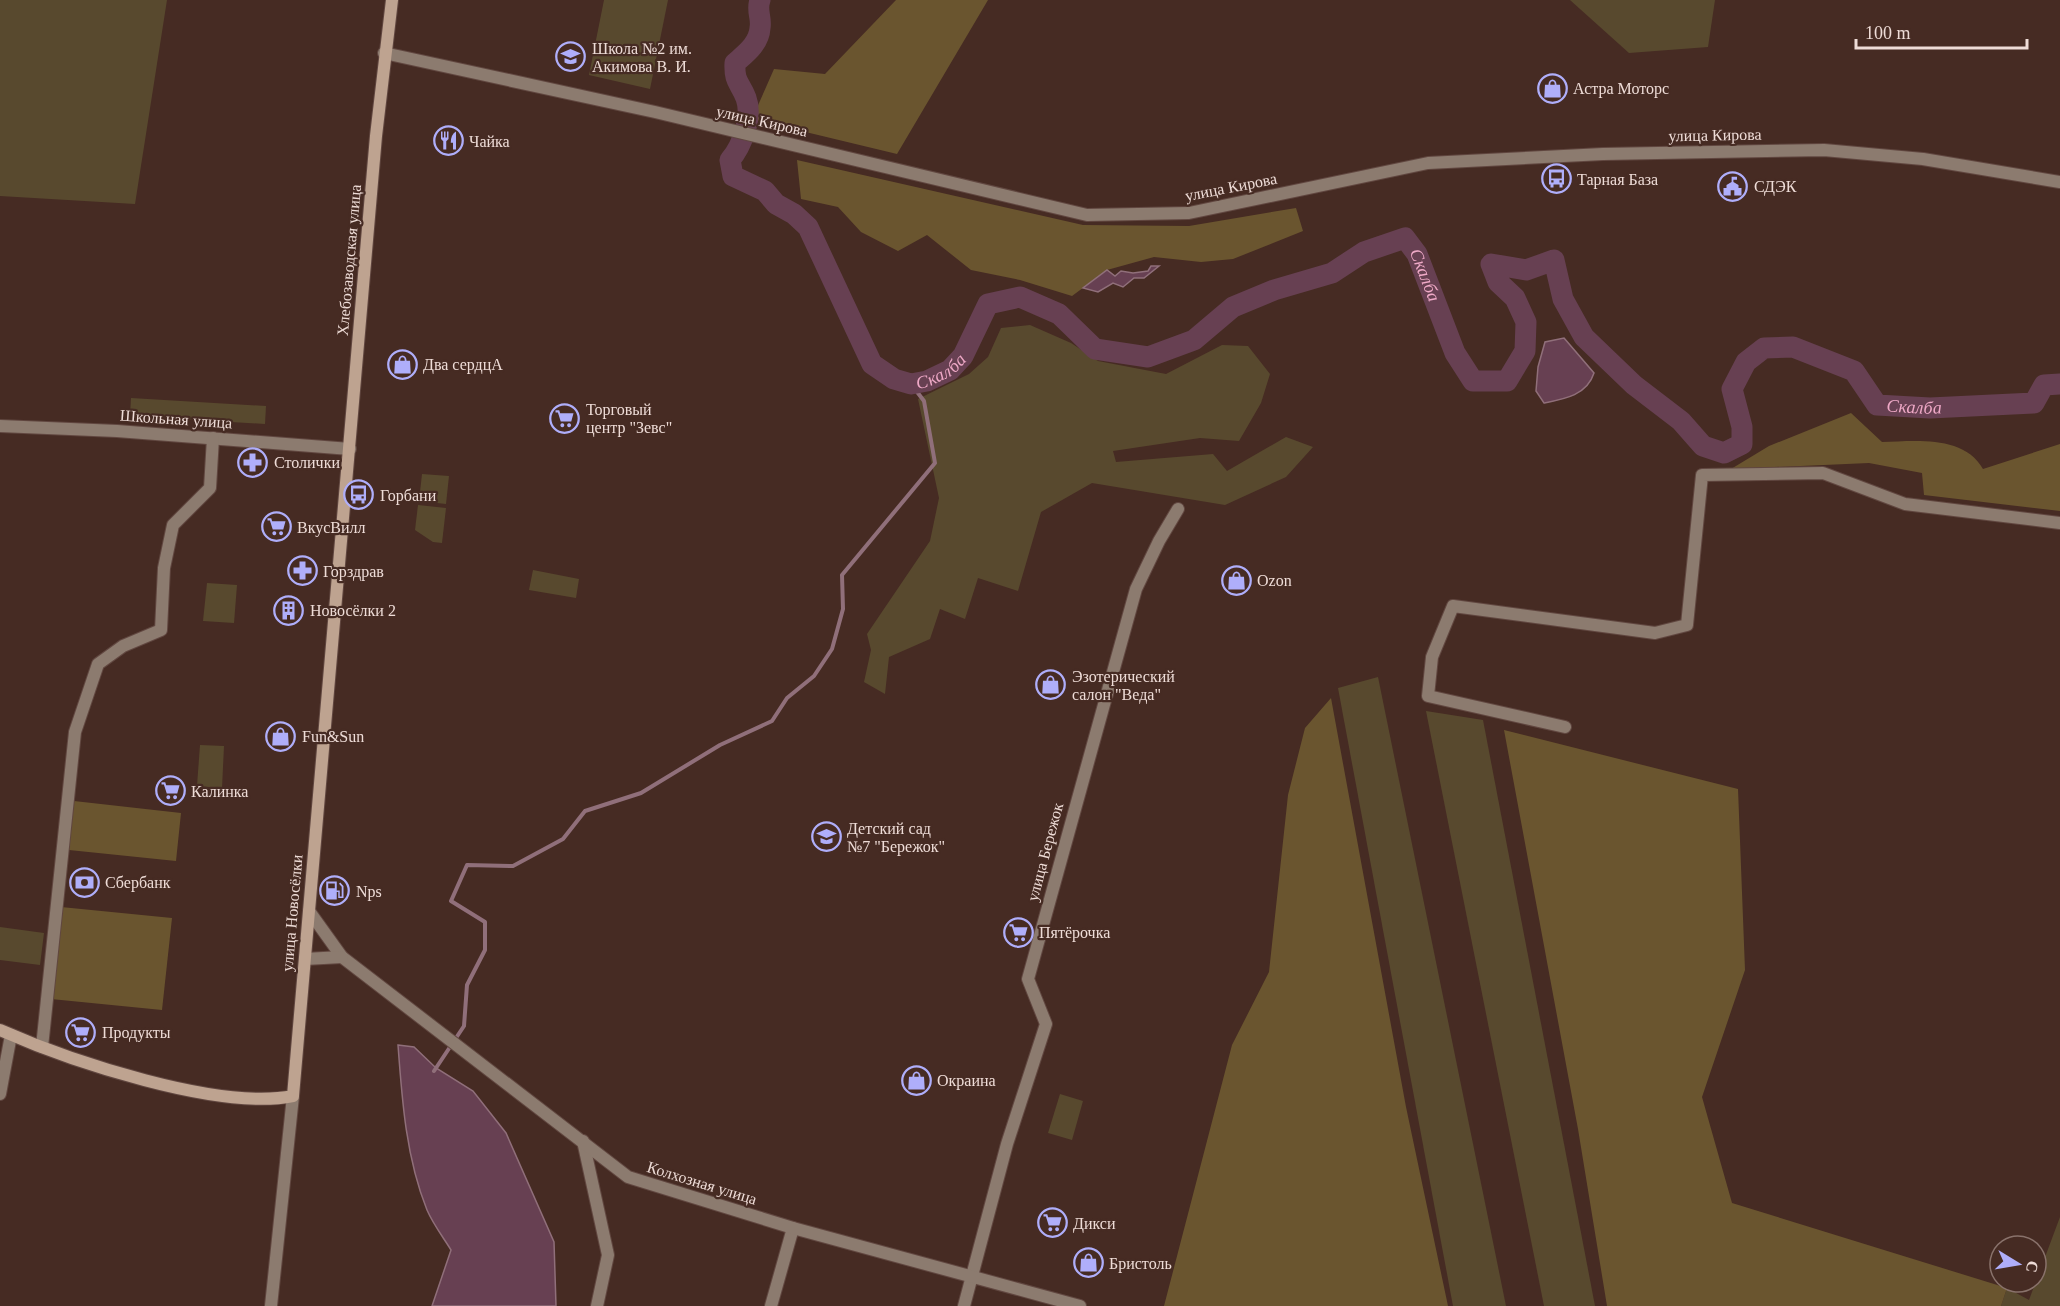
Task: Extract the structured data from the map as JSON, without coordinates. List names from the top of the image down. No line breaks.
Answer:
{"streets":{"main road":["Хлебозаводская улица","улица Новосёлки"],"street":["улица Кирова","Школьная улица","улица Бережок","Колхозная улица"]},"crossings":[["улица Кирова","Хлебозаводская улица"],["Хлебозаводская улица","Школьная улица"],["Хлебозаводская улица","улица Новосёлки"],["улица Бережок","Колхозная улица"],["улица Новосёлки","Колхозная улица"]],"water":["Скалба"],"places":{"school or university":["Школа №2 им. Акимова В. И.","Детский сад №7 \"Бережок\""],"shop":["Астра Моторс","Два сердцА","Ozon","Эзотерический салон \"Веда\"","Fun&Sun","Окраина","Бристоль"],"restaurant":["Чайка"],"bus stop":["Тарная База","Горбани"],"public building":["СДЭК"],"supermarket":["Торговый центр \"Зевс\"","ВкусВилл","Калинка","Пятёрочка","Продукты","Дикси"],"pharmacy":["Столички","Горздрав"],"building":["Новосёлки 2"],"bank":["Сбербанк"],"fuel station":["Nps"]},"scale_bar":"100 m","north":"right"}
